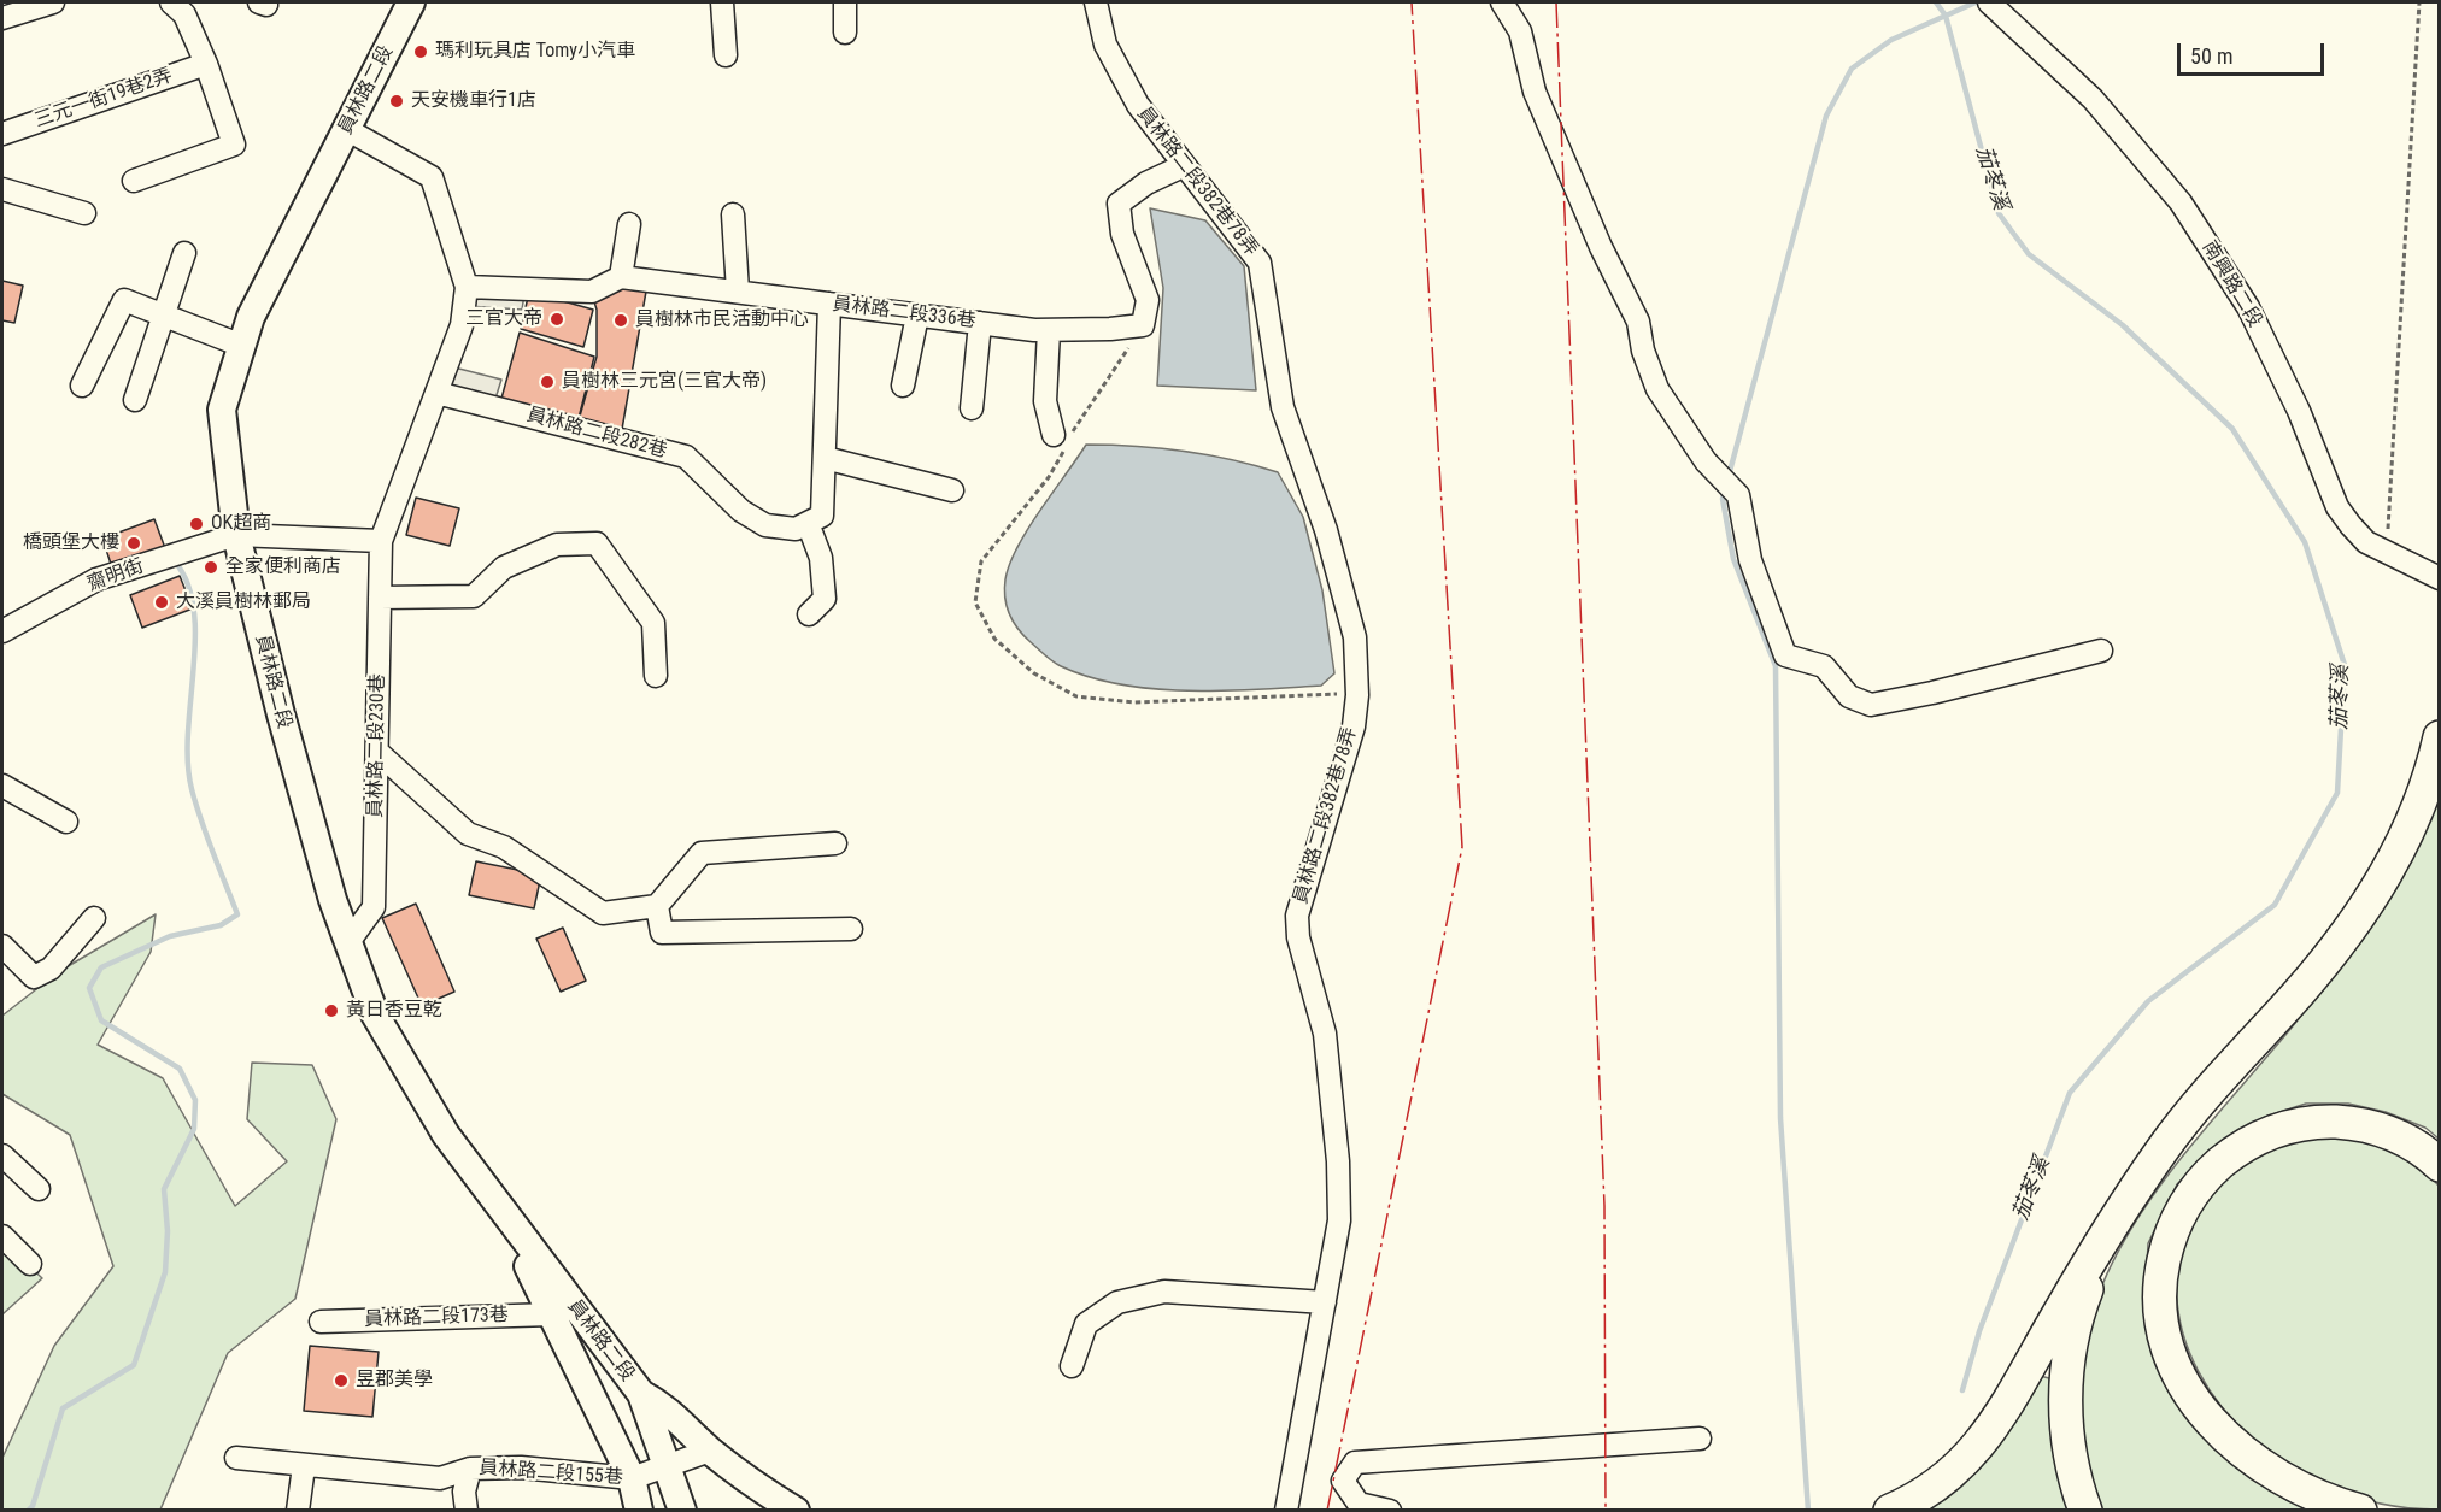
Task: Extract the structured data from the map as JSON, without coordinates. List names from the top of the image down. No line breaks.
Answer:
{"streets":{"main road":["員林路二段"],"street":["三元一街19巷2弄","員林路二段382巷78弄","南興路二段","員林路二段336巷","員林路二段282巷","齋明街","員林路二段230巷","員林路二段173巷","員林路二段155巷"]},"crossings":[["員林路二段","齋明街"],["員林路二段","員林路二段230巷"],["員林路二段","員林路二段173巷"],["員林路二段","員林路二段155巷"]],"water":["茄苳溪"],"places":["瑪利玩具店 Tomy小汽車","天安機車行1店","三官大帝","員樹林市民活動中心","員樹林三元宮(三官大帝)","OK超商","橋頭堡大樓","全家便利商店","大溪員樹林郵局","黃日香豆乾","昱郡美學"],"scale_bar":"50 m"}
